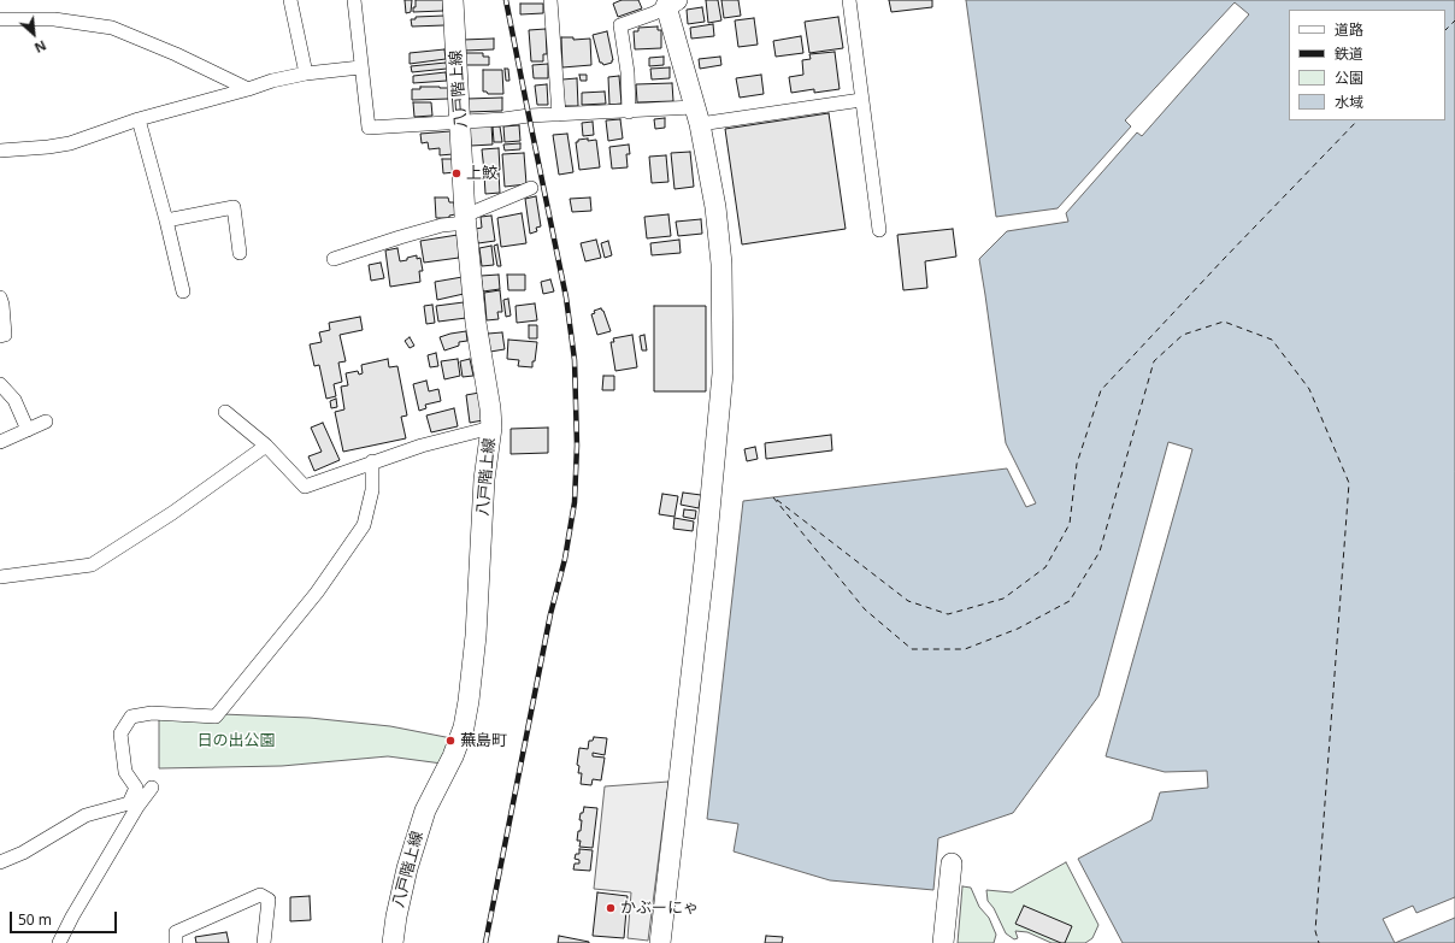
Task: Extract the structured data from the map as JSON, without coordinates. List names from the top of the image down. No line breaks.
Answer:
{"streets":{"main road":["八戸階上線"]},"parks":["日の出公園"],"places":["上鮫","蕪島町","かぶーにゃ"],"legend":["道路","鉄道","公園","水域"],"scale_bar":"50 m","north":"bottom right"}
